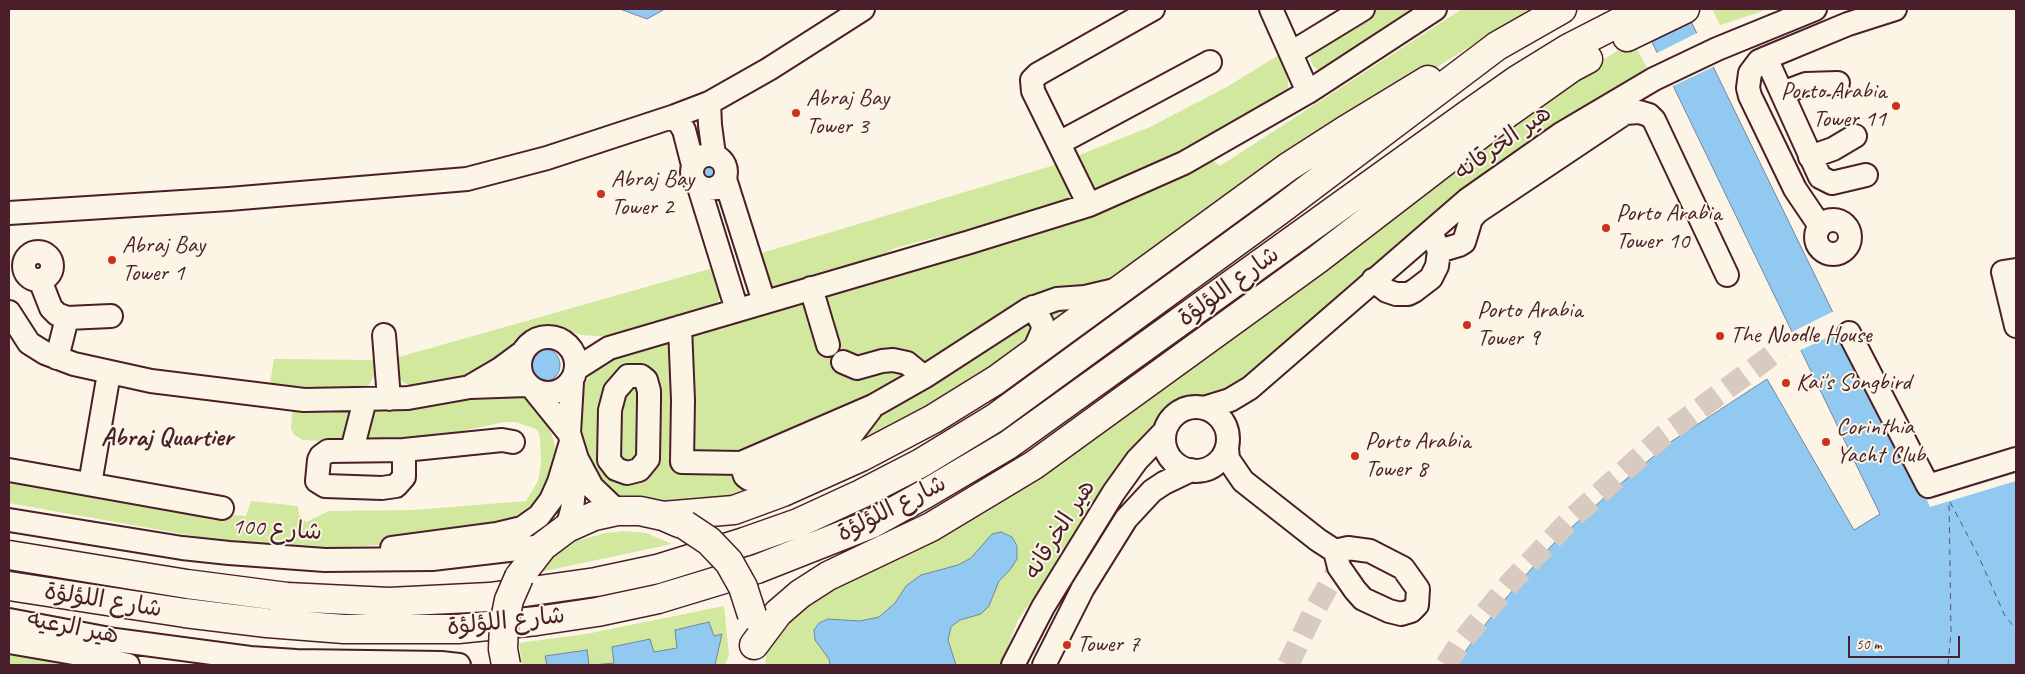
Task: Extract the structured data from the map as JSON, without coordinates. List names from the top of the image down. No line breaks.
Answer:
{"streets":{"main road":["شارع اللؤلؤة"],"street":["هير الخرقانه","شارع 100","هير الرعيه"]},"districts":["Abraj Quartier"],"places":["Porto Arabia Tower 11","Abraj Bay Tower 3","Abraj Bay Tower 2","Porto Arabia Tower 10","Abraj Bay Tower 1","Porto Arabia Tower 9","The Noodle House","Kai's Songbird","Corinthia Yacht Club","Porto Arabia Tower 8","Tower 7"],"scale_bar":"50 m"}
